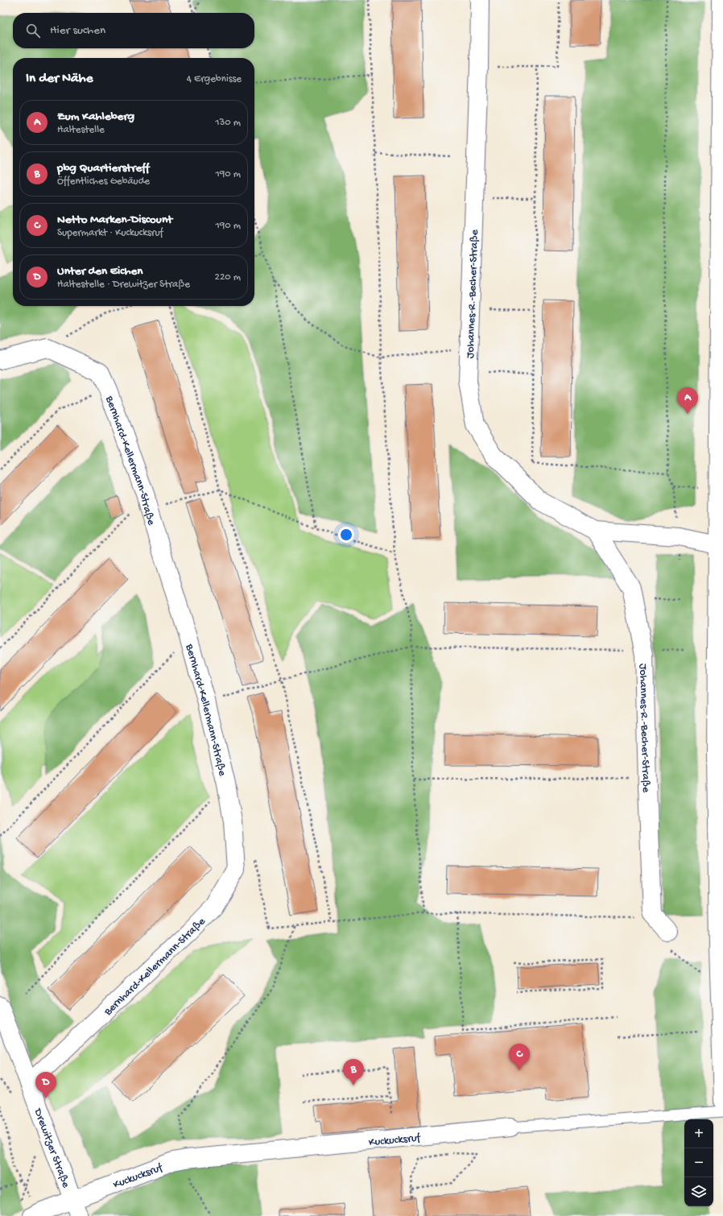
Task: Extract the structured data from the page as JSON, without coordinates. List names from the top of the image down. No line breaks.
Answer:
{"streets":{"street":["Johannes-R.-Becher-Straße","Bernhard-Kellermann-Straße","Kuckucksruf","Drewitzer Straße"]},"crossings":[["Bernhard-Kellermann-Straße","Drewitzer Straße"],["Kuckucksruf","Drewitzer Straße"]],"page":{"search":"Hier suchen","heading":["In der Nähe","4 Ergebnisse"],"list":[{"mark":"A","name":"Zum Kahleberg","note":"Haltestelle","value":"130 m"},{"mark":"B","name":"pbg Quartierstreff","note":"Öffentliches Gebäude","value":"190 m"},{"mark":"C","name":"Netto Marken-Discount","note":"Supermarkt · Kuckucksruf","value":"190 m"},{"mark":"D","name":"Unter den Eichen","note":"Haltestelle · Drewitzer Straße","value":"220 m"}],"pins":["A","C","B","D"],"map_buttons":["+","−"]}}
